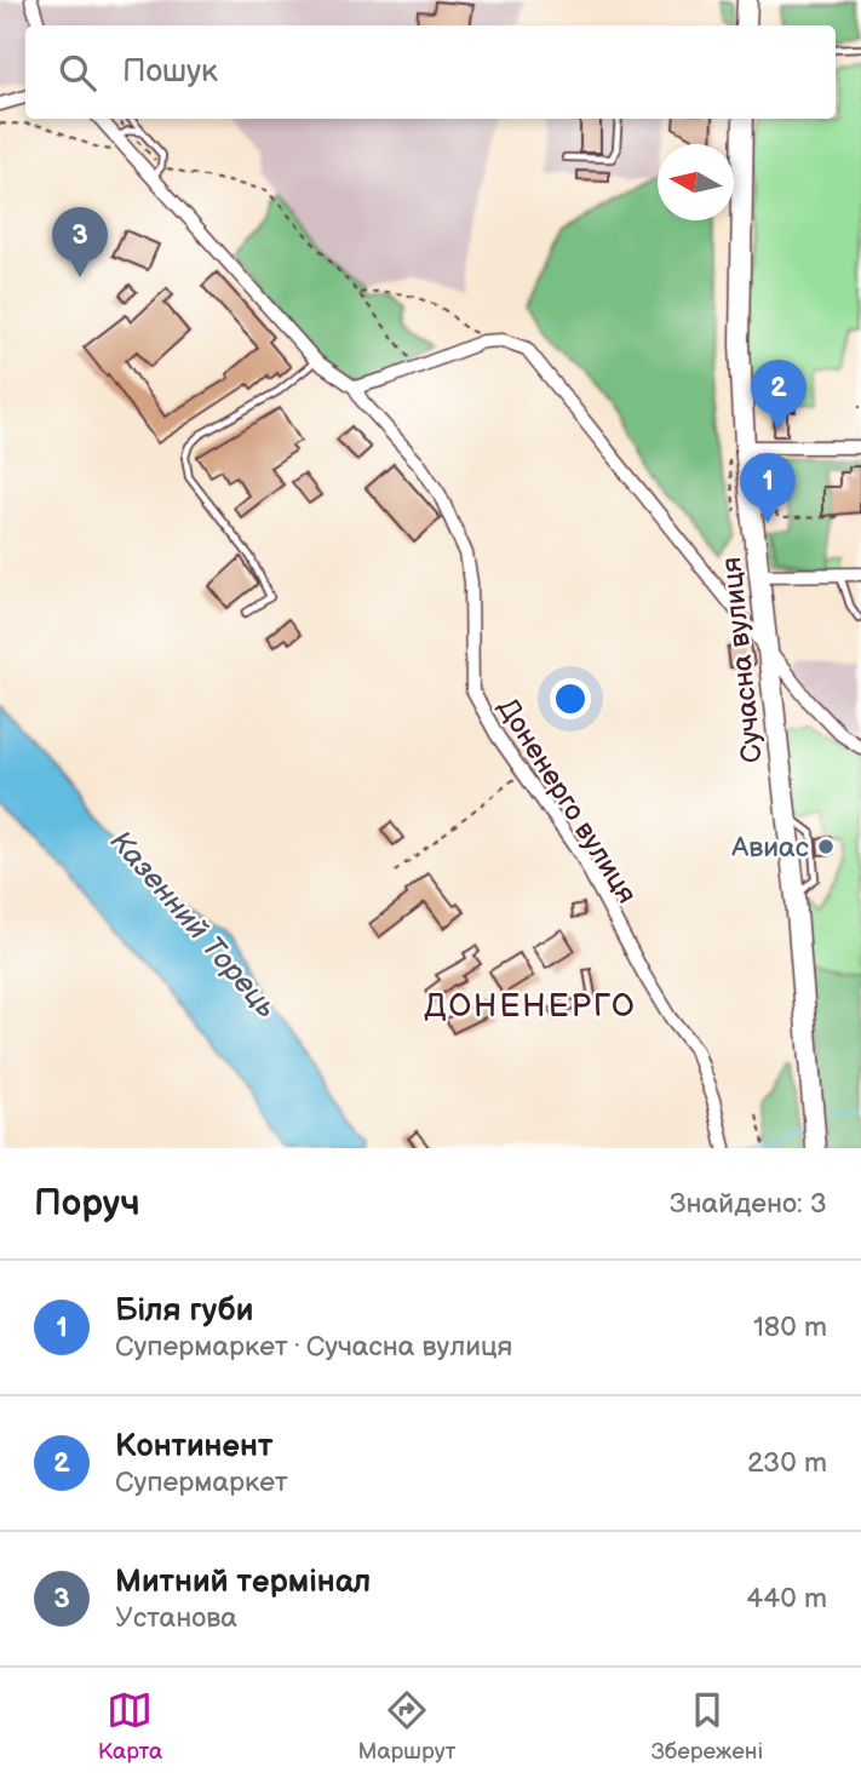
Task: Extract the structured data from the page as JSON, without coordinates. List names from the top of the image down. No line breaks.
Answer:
{"streets":{"main road":["Сучасна вулиця"],"street":["Доненерго вулиця"]},"districts":["ДОНЕНЕРГО"],"water":["Казенний Торець"],"places":["Авиас"],"north":"left","page":{"search":"Пошук","pins":["3","2","1"],"heading":["Поруч","Знайдено: 3"],"list":[{"mark":"1","name":"Біля губи","note":"Супермаркет · Сучасна вулиця","value":"180 m"},{"mark":"2","name":"Континент","note":"Супермаркет","value":"230 m"},{"mark":"3","name":"Митний термінал","note":"Установа","value":"440 m"}],"nav":["Карта","Маршрут","Збережені"]}}
